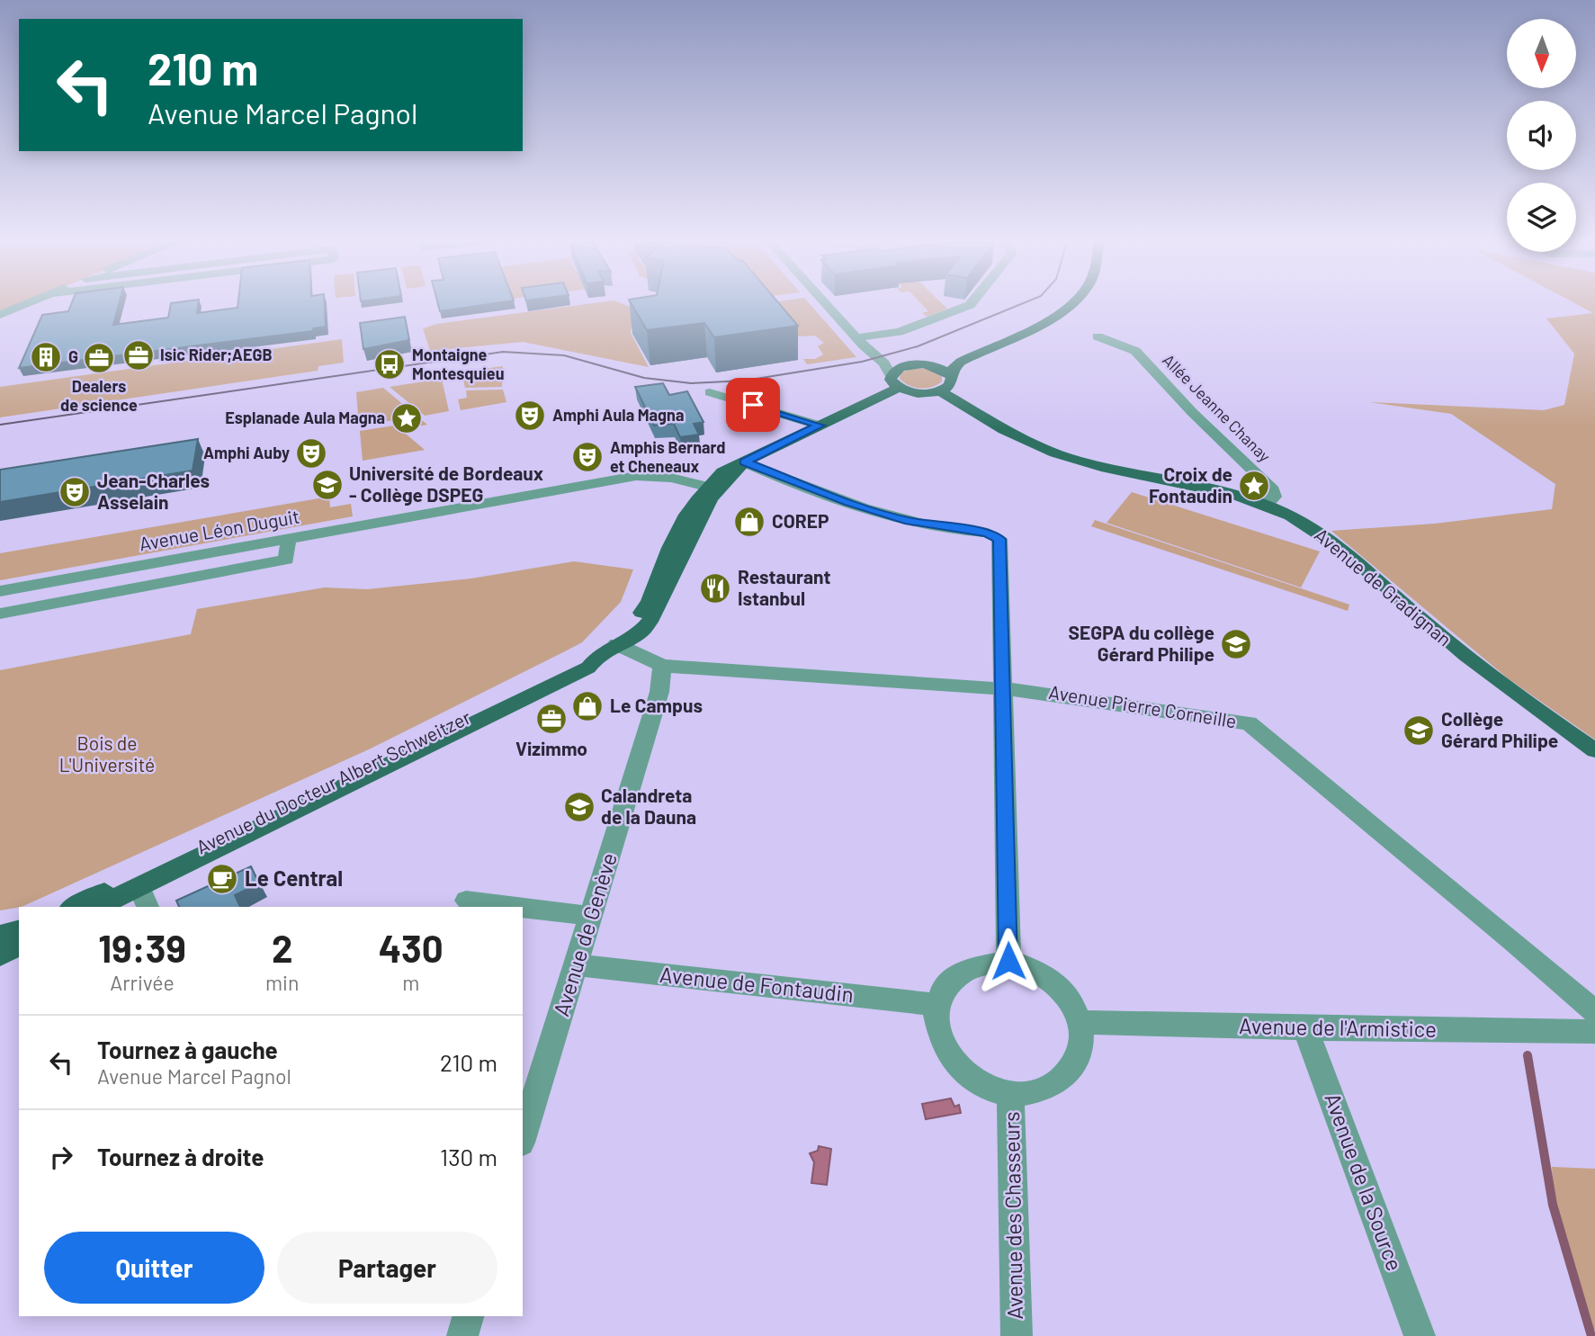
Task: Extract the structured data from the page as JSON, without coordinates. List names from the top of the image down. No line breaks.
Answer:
{"streets":{"main road":["Avenue de Gradignan","Avenue du Docteur Albert Schweitzer"],"street":["Allée Jeanne Chanay","Avenue Léon Duguit","Avenue Pierre Corneille","Avenue de Genève","Avenue de Fontaudin","Avenue de l'Armistice","Avenue de la Source","Avenue des Chasseurs"]},"crossings":[["Allée Jeanne Chanay","Avenue de Gradignan"],["Avenue Léon Duguit","Avenue du Docteur Albert Schweitzer"],["Avenue Pierre Corneille","Avenue de Genève"],["Avenue de Genève","Avenue de Fontaudin"],["Avenue de Fontaudin","Avenue de l'Armistice"],["Avenue de Fontaudin","Avenue des Chasseurs"],["Avenue de l'Armistice","Avenue de la Source"],["Avenue de l'Armistice","Avenue des Chasseurs"]],"parks":["Bois de L'Université"],"places":{"office":["Isic Rider;AEGB","Dealers de science","Vizimmo"],"building":["G"],"bus stop":["Montaigne Montesquieu"],"theatre":["Amphi Aula Magna","Amphi Auby","Amphis Bernard et Cheneaux","Jean-Charles Asselain"],"place":["Esplanade Aula Magna","Croix de Fontaudin"],"school or university":["Université de Bordeaux - Collège DSPEG","SEGPA du collège Gérard Philipe","Collège Gérard Philipe","Calandreta de la Dauna"],"shop":["COREP","Le Campus"],"restaurant":["Restaurant Istanbul"],"cafe":["Le Central"]},"north":"bottom","page":{"turn":["210 m","Avenue Marcel Pagnol"],"eta":["19:39","Arrivée","2","min","430","m"],"list":[{"name":"Tournez à gauche","note":"Avenue Marcel Pagnol","value":"210 m"},{"name":"Tournez à droite","value":"130 m"}],"buttons":["Quitter","Partager"]}}
